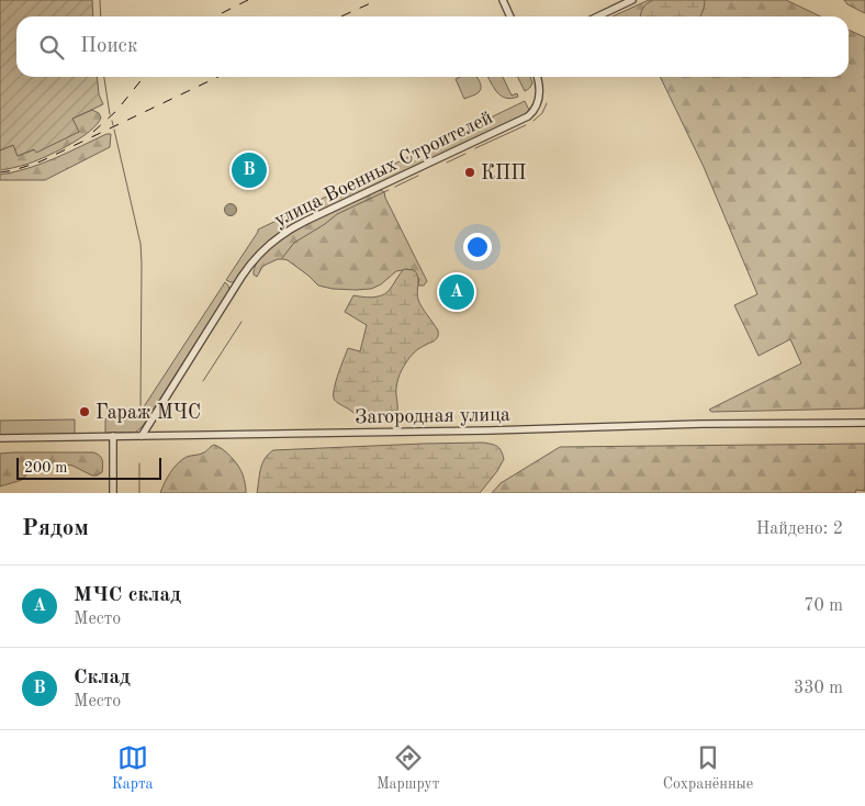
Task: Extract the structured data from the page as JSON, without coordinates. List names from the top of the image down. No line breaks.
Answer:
{"streets":{"street":["улица Военных Строителей","Загородная улица"]},"crossings":[["улица Военных Строителей","Загородная улица"]],"places":["КПП","Гараж МЧС"],"scale_bar":"200 m","page":{"search":"Поиск","pins":["B","A"],"scale":"200 m","heading":["Рядом","Найдено: 2"],"list":[{"mark":"A","name":"МЧС склад","note":"Место","value":"70 m"},{"mark":"B","name":"Склад","note":"Место","value":"330 m"}],"nav":["Карта","Маршрут","Сохранённые"]}}
